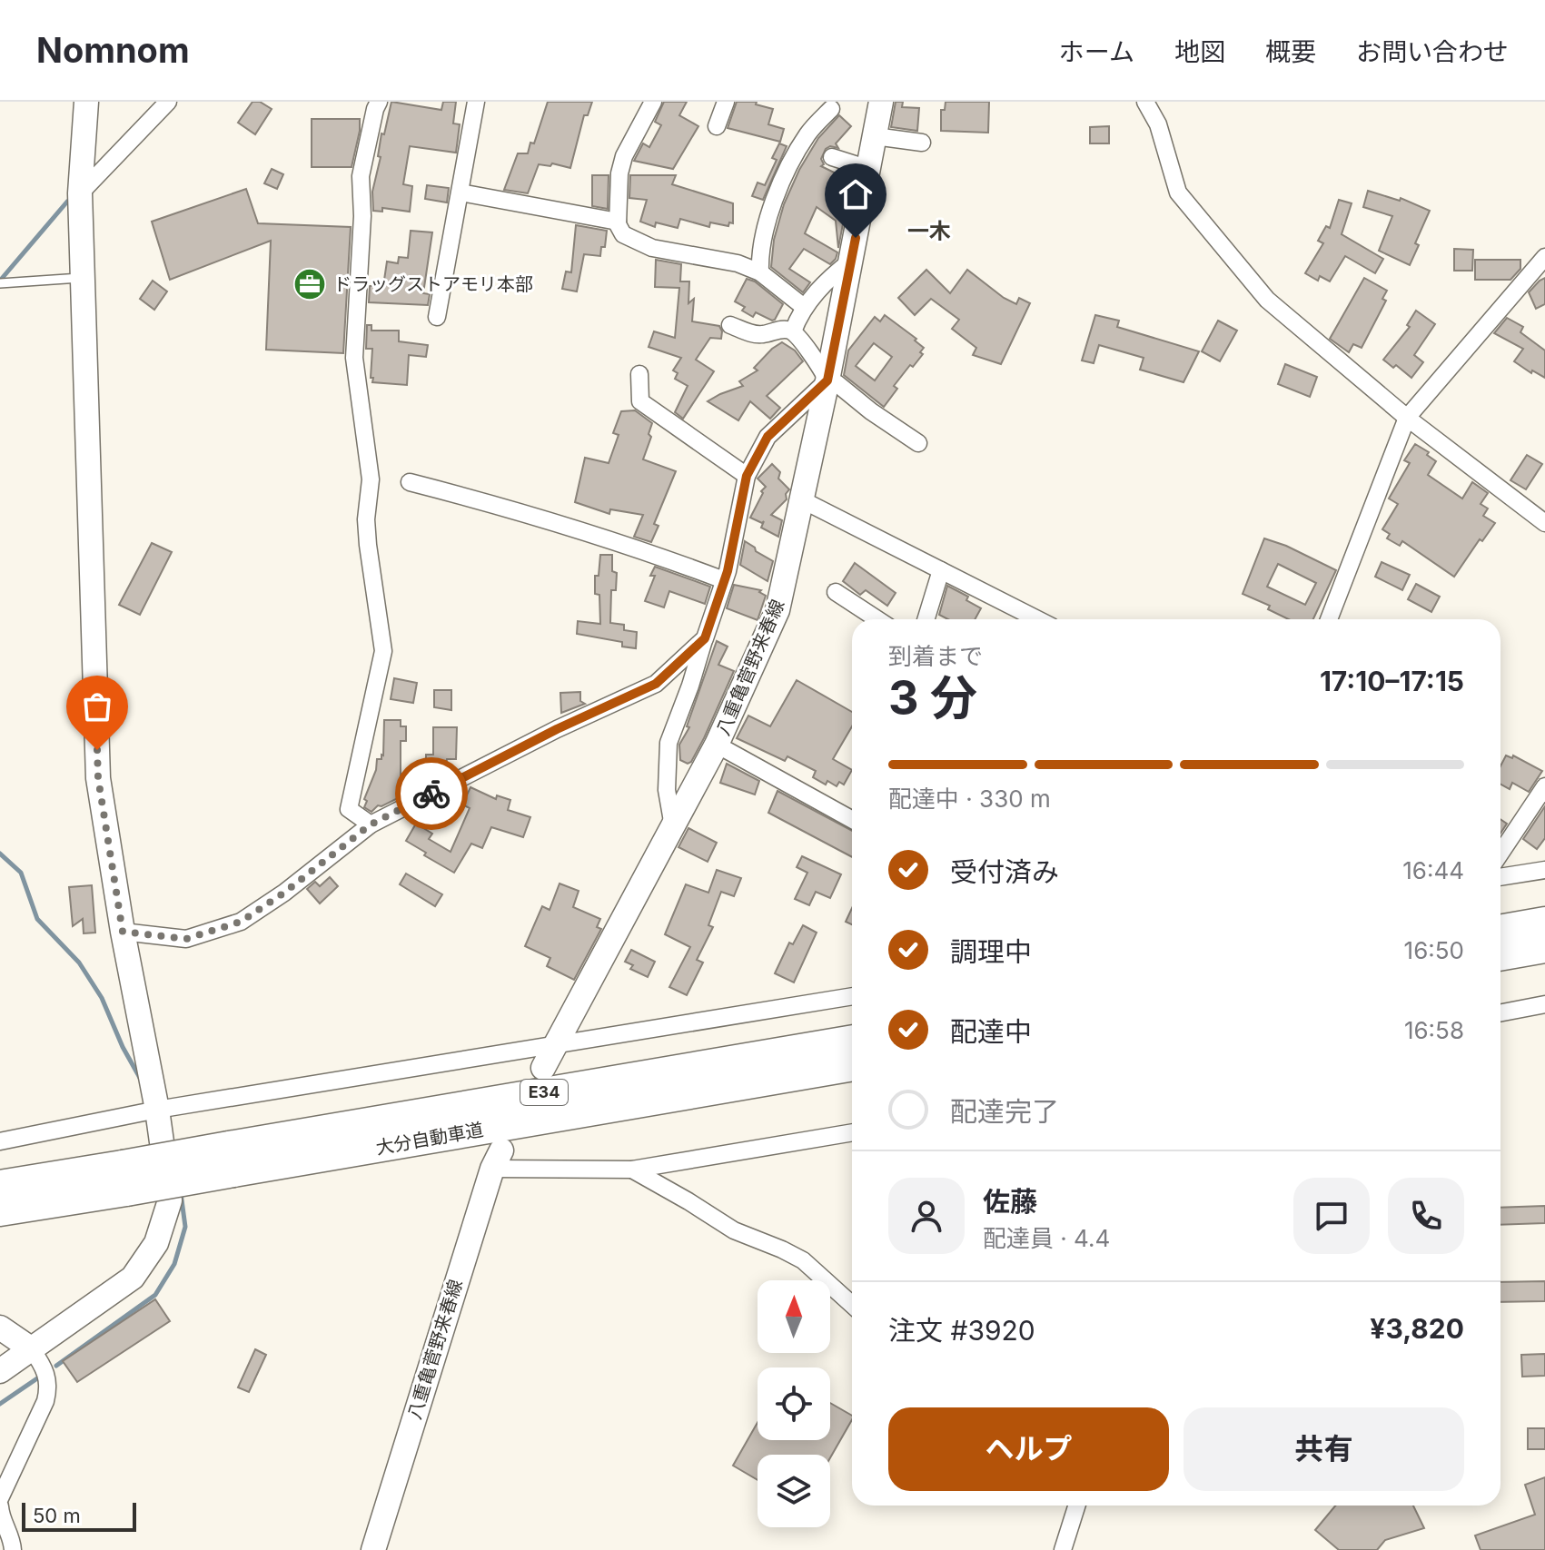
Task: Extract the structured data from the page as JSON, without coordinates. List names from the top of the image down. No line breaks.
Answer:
{"streets":{"highway":["E34","大分自動車道"],"main road":["八重亀菅野来春線"]},"districts":["一木"],"places":{"office":["ドラッグストアモリ本部"]},"scale_bar":"50 m","north":"top","page":{"header":"Nomnom","nav":["ホーム","地図","概要","お問い合わせ"],"heading":["3 分","到着まで","17:10–17:15"],"panel":["佐藤","配達員 · 4.4","注文 #3920","¥3,820"],"bar":"配達中 · 330 m","list":[["受付済み","16:44"],["調理中","16:50"],["配達中","16:58"],"配達完了"],"buttons":["ヘルプ","共有"],"scale":"50 m"}}
